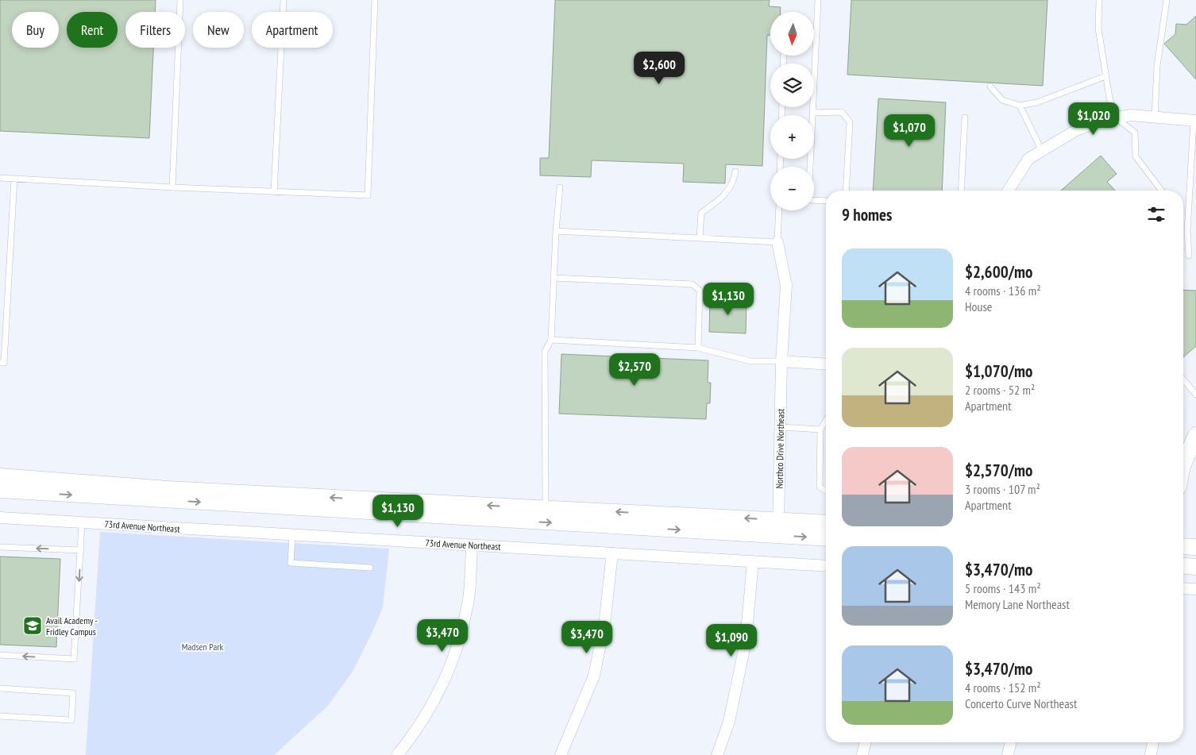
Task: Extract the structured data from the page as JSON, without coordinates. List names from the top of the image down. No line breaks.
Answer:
{"streets":{"street":["Northco Drive Northeast","73rd Avenue Northeast"]},"parks":["Madsen Park"],"places":{"school or university":["Avail Academy - Fridley Campus"]},"north":"bottom","page":{"map_buttons":["+","−"],"chip":["Buy","Rent","Filters","New","Apartment"],"price":["$2,600","$1,020","$1,070","$1,130","$2,570","$1,130","$3,470","$3,470","$1,090"],"heading":"9 homes","list":[{"name":"$2,600/mo","note":"4 rooms · 136 m² · House"},{"name":"$1,070/mo","note":"2 rooms · 52 m² · Apartment"},{"name":"$2,570/mo","note":"3 rooms · 107 m² · Apartment"},{"name":"$3,470/mo","note":"5 rooms · 143 m² · Memory Lane Northeast"},{"name":"$3,470/mo","note":"4 rooms · 152 m² · Concerto Curve Northeast"}]}}
